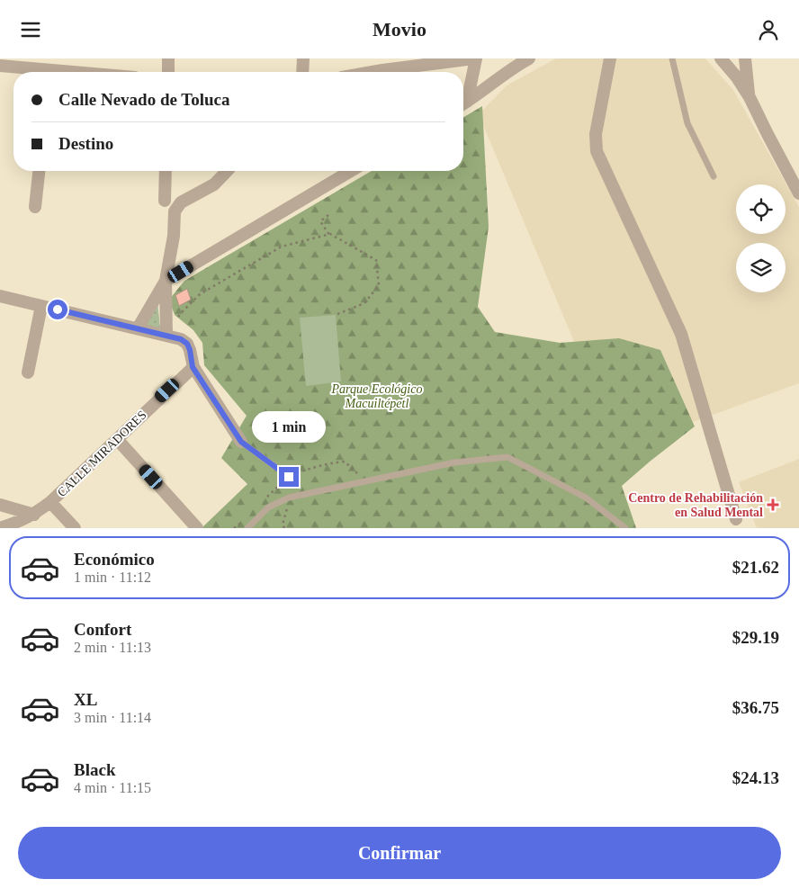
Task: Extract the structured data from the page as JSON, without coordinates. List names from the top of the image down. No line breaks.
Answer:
{"streets":{"street":["CALLE MIRADORES"]},"parks":["Parque Ecológico Macuiltépetl"],"places":{"health":["Centro de Rehabilitación en Salud Mental"]},"page":{"header":"Movio","banner":["Calle Nevado de Toluca","Destino"],"bubble":"1 min","list":[{"name":"Económico","note":"1 min · 11:12","value":"$21.62"},{"name":"Confort","note":"2 min · 11:13","value":"$29.19"},{"name":"XL","note":"3 min · 11:14","value":"$36.75"},{"name":"Black","note":"4 min · 11:15","value":"$24.13"}],"buttons":"Confirmar"}}
